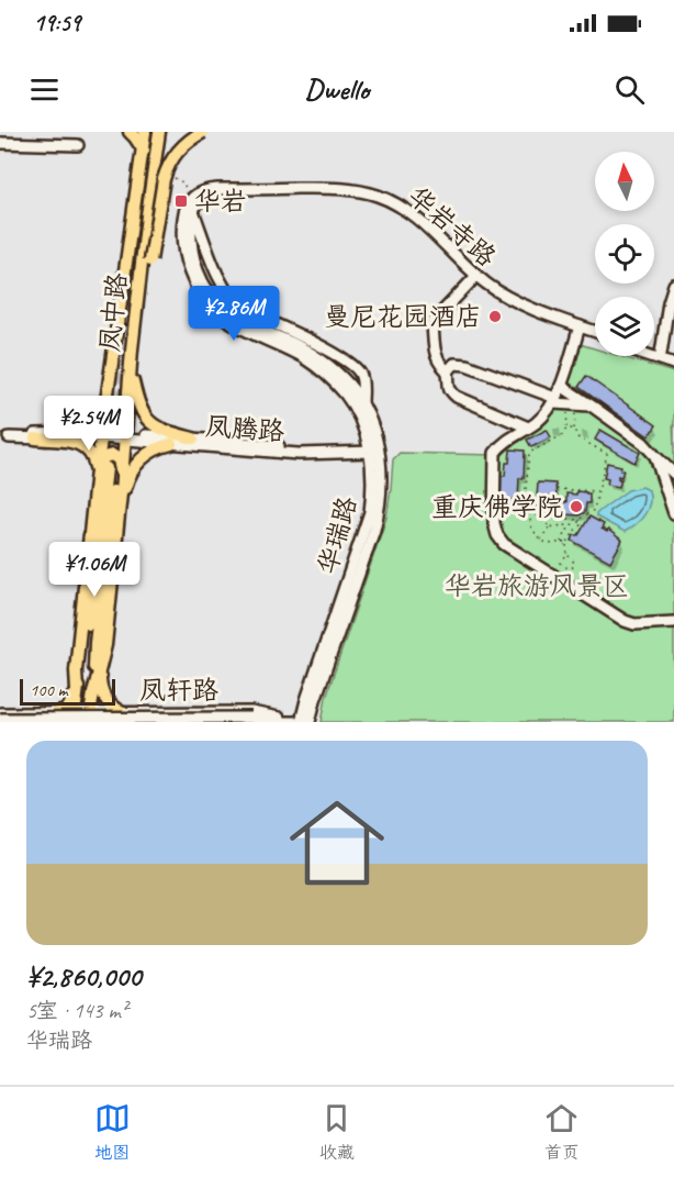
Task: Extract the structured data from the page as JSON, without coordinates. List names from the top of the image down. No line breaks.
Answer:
{"streets":{"main road":["凤中路"],"street":["华岩寺路","凤腾路","华瑞路","凤轩路"]},"crossings":[["华岩寺路","华瑞路"],["凤中路","凤腾路"],["凤腾路","华瑞路"],["华瑞路","凤轩路"]],"parks":["华岩旅游风景区"],"places":{"transit":["华岩"],"other":["曼尼花园酒店","重庆佛学院"]},"scale_bar":"100 m","north":"top","page":{"status":"19:59","header":"Dwello","price":["¥2.86M","¥2.54M","¥1.06M"],"scale":"100 m","list":[{"name":"¥2,860,000","note":"5室 · 143 m² · 华瑞路"}],"tabs":["地图","收藏","首页"]}}
